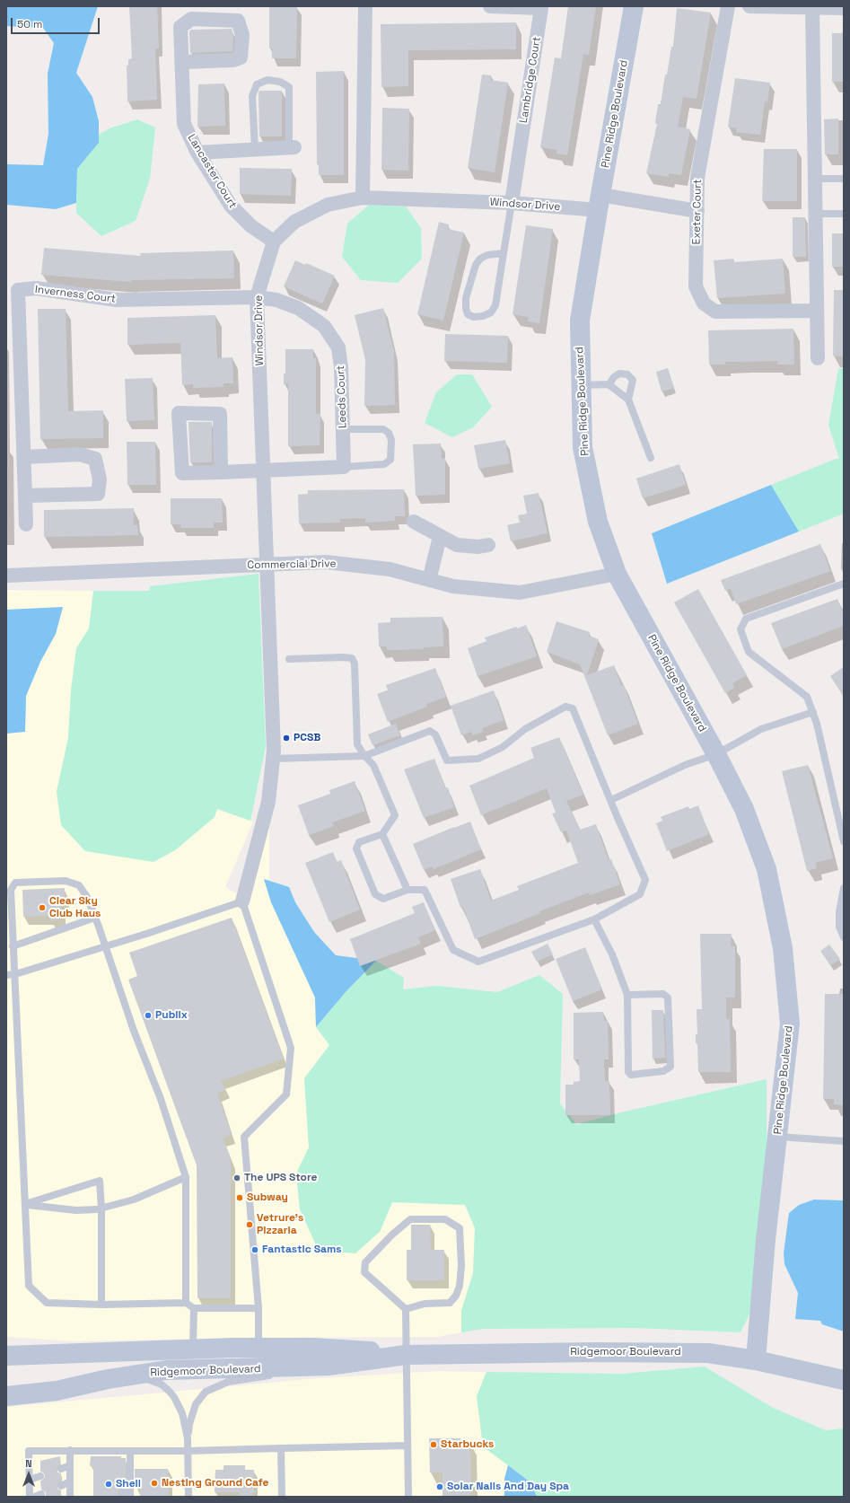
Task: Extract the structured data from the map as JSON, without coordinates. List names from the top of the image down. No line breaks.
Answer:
{"streets":{"street":["Lambridge Court","Pine Ridge Boulevard","Lancaster Court","Windsor Drive","Exeter Court","Inverness Court","Leeds Court","Commercial Drive","Ridgemoor Boulevard"]},"crossings":[["Lambridge Court","Windsor Drive"],["Pine Ridge Boulevard","Windsor Drive"],["Pine Ridge Boulevard","Commercial Drive"],["Pine Ridge Boulevard","Ridgemoor Boulevard"],["Lancaster Court","Windsor Drive"],["Windsor Drive","Exeter Court"],["Windsor Drive","Inverness Court"],["Windsor Drive","Leeds Court"],["Windsor Drive","Commercial Drive"],["Inverness Court","Leeds Court"]],"places":["PCSB","Clear Sky Club Haus","Publix","The UPS Store","Subway","Vetrure's Pizzaria","Fantastic Sams","Starbucks","Nesting Ground Cafe","Shell","Solar Nails And Day Spa"],"scale_bar":"50 m","north":"top"}
